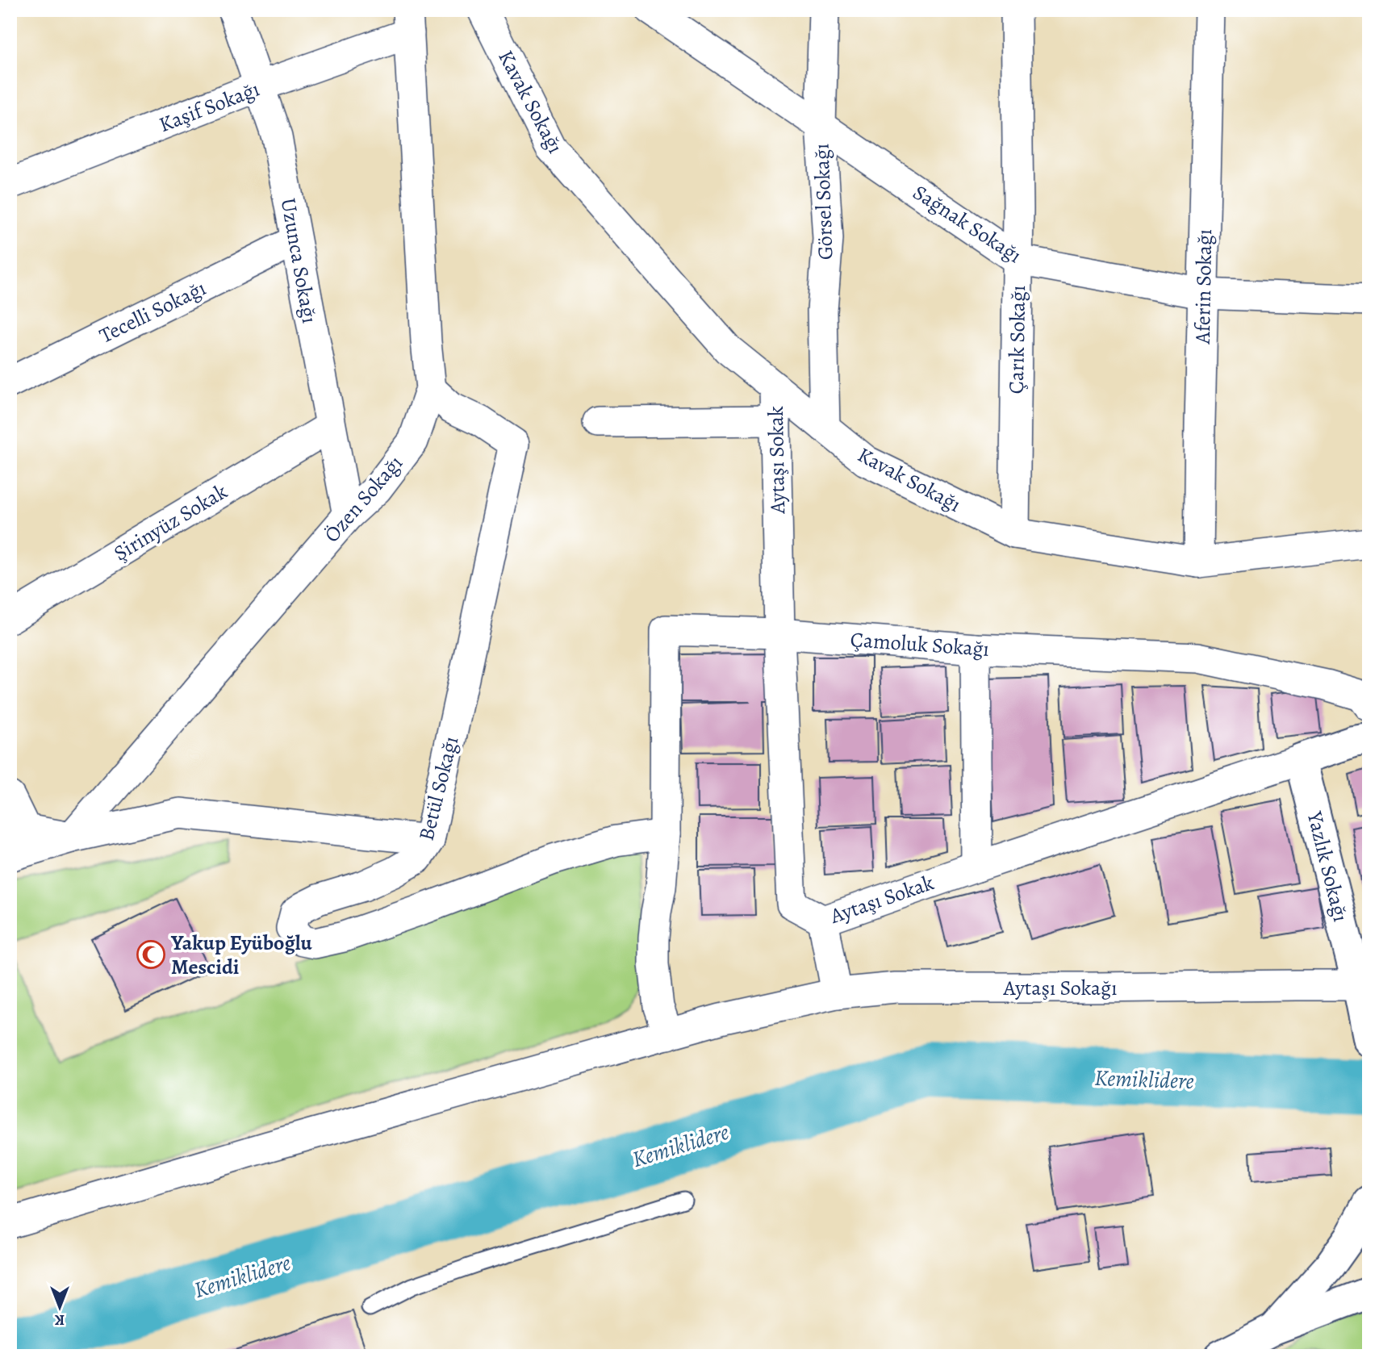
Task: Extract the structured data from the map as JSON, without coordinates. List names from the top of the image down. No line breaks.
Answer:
{"streets":{"street":["Kavak Sokağı","Kaşif Sokağı","Görsel Sokağı","Sağnak Sokağı","Uzunca Sokağı","Aferin Sokağı","Tecelli Sokağı","Çarık Sokağı","Aytaşı Sokak","Özen Sokağı","Şirinyüz Sokak","Çamoluk Sokağı","Betül Sokağı","Yazlık Sokağı","Aytaşı Sokağı"]},"crossings":[["Kavak Sokağı","Görsel Sokağı"],["Kavak Sokağı","Aferin Sokağı"],["Kavak Sokağı","Çarık Sokağı"],["Kavak Sokağı","Aytaşı Sokak"],["Kaşif Sokağı","Uzunca Sokağı"],["Kaşif Sokağı","Özen Sokağı"],["Görsel Sokağı","Sağnak Sokağı"],["Sağnak Sokağı","Aferin Sokağı"],["Sağnak Sokağı","Çarık Sokağı"],["Uzunca Sokağı","Tecelli Sokağı"],["Uzunca Sokağı","Özen Sokağı"],["Uzunca Sokağı","Şirinyüz Sokak"],["Aytaşı Sokak","Çamoluk Sokağı"],["Aytaşı Sokak","Yazlık Sokağı"],["Özen Sokağı","Betül Sokağı"],["Çamoluk Sokağı","Betül Sokağı"],["Yazlık Sokağı","Aytaşı Sokağı"]],"water":["Kemiklidere"],"places":{"mosque":["Yakup Eyüboğlu Mescidi"]},"north":"bottom"}
